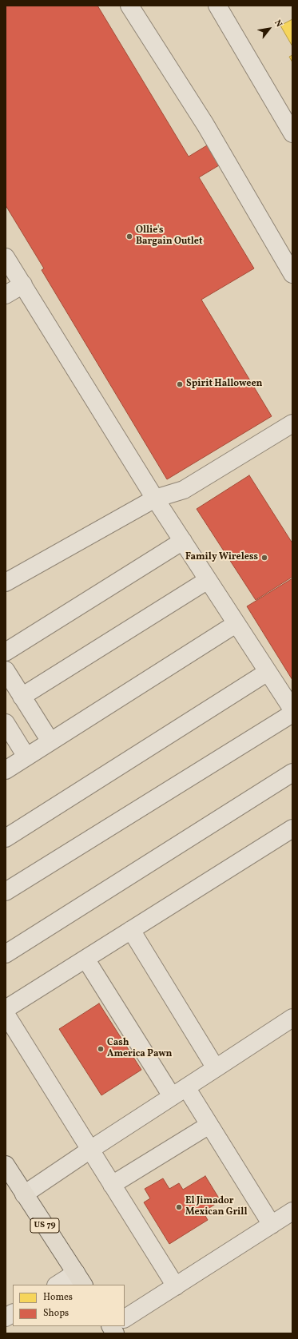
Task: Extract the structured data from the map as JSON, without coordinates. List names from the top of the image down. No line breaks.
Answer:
{"streets":{"main road":["US 79"]},"places":["Ollie's Bargain Outlet","Spirit Halloween","Family Wireless","Cash America Pawn","El Jimador Mexican Grill"],"legend":["Homes","Shops"],"north":"top right"}
